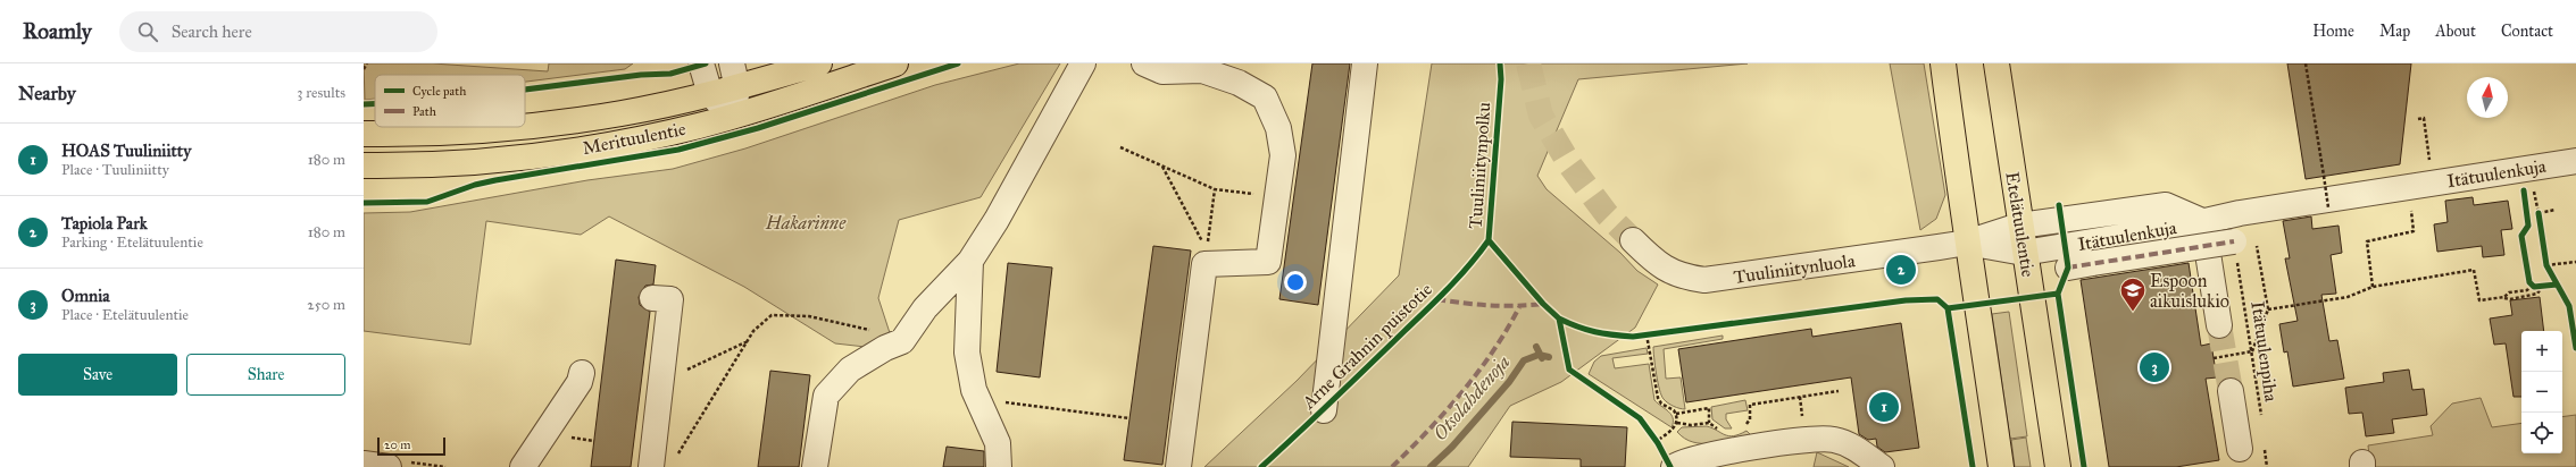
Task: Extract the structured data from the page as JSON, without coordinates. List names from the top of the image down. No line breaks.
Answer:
{"streets":{"main road":["Merituulentie","Etelätuulentie"],"street":["Itätuulenkuja","Tuuliniitynluola"],"path":["Itätuulenpiha"],"cycle path":["Tuuliniitynpolku","Arne Grahnin puistotie"]},"crossings":[["Itätuulenkuja","Etelätuulentie"],["Itätuulenkuja","Tuuliniitynluola"]],"water":["Otsolahdenoja"],"parks":["Hakarinne"],"places":{"school or university":["Espoon aikuislukio"]},"legend":["Cycle path","Path"],"scale_bar":"20 m","north":"top","page":{"header":"Roamly","search":"Search here","nav":["Home","Map","About","Contact"],"heading":["Nearby","3 results"],"list":[{"mark":"1","name":"HOAS Tuuliniitty","note":"Place · Tuuliniitty","value":"180 m"},{"mark":"2","name":"Tapiola Park","note":"Parking · Etelätuulentie","value":"180 m"},{"mark":"3","name":"Omnia","note":"Place · Etelätuulentie","value":"250 m"}],"pins":["2","3","1"],"map_buttons":["+","−"],"buttons":["Save","Share"],"scale":"20 m"}}
